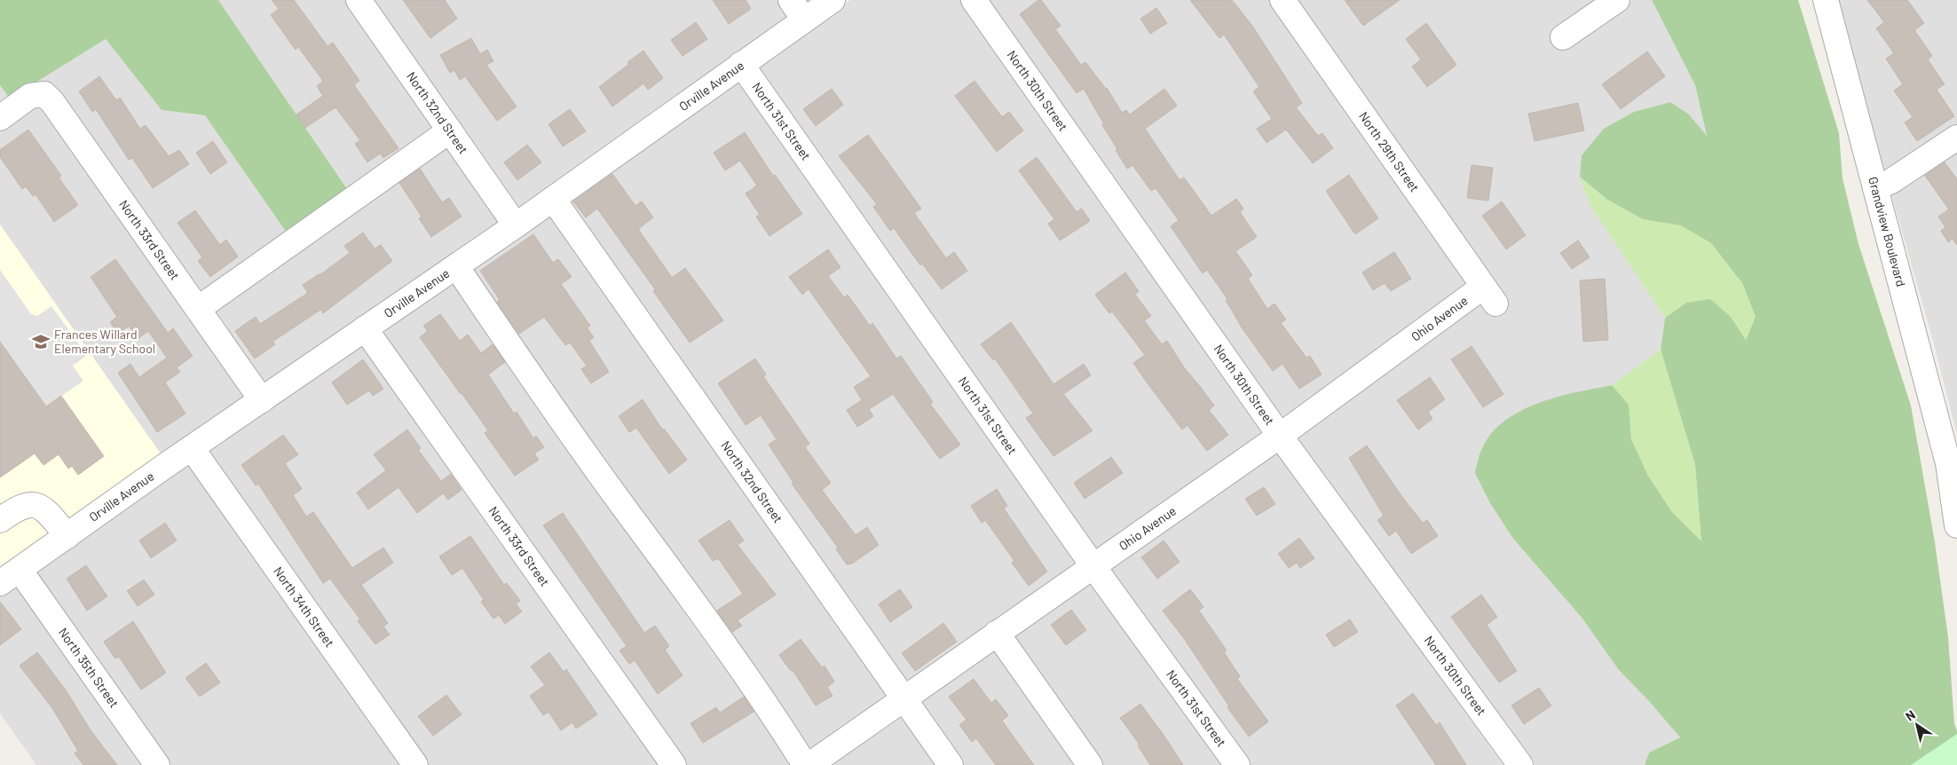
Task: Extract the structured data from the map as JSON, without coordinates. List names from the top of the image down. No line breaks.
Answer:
{"streets":{"street":["Orville Avenue","North 30th Street","North 32nd Street","North 31st Street","North 29th Street","Grandview Boulevard","North 33rd Street","Ohio Avenue","North 34th Street","North 35th Street"]},"crossings":[["Orville Avenue","North 32nd Street"],["Orville Avenue","North 31st Street"],["Orville Avenue","North 33rd Street"],["Orville Avenue","North 34th Street"],["Orville Avenue","North 35th Street"],["North 30th Street","Ohio Avenue"],["North 32nd Street","Ohio Avenue"],["North 31st Street","Ohio Avenue"],["North 29th Street","Ohio Avenue"]],"places":{"school or university":["Frances Willard Elementary School"]},"north":"top left"}
